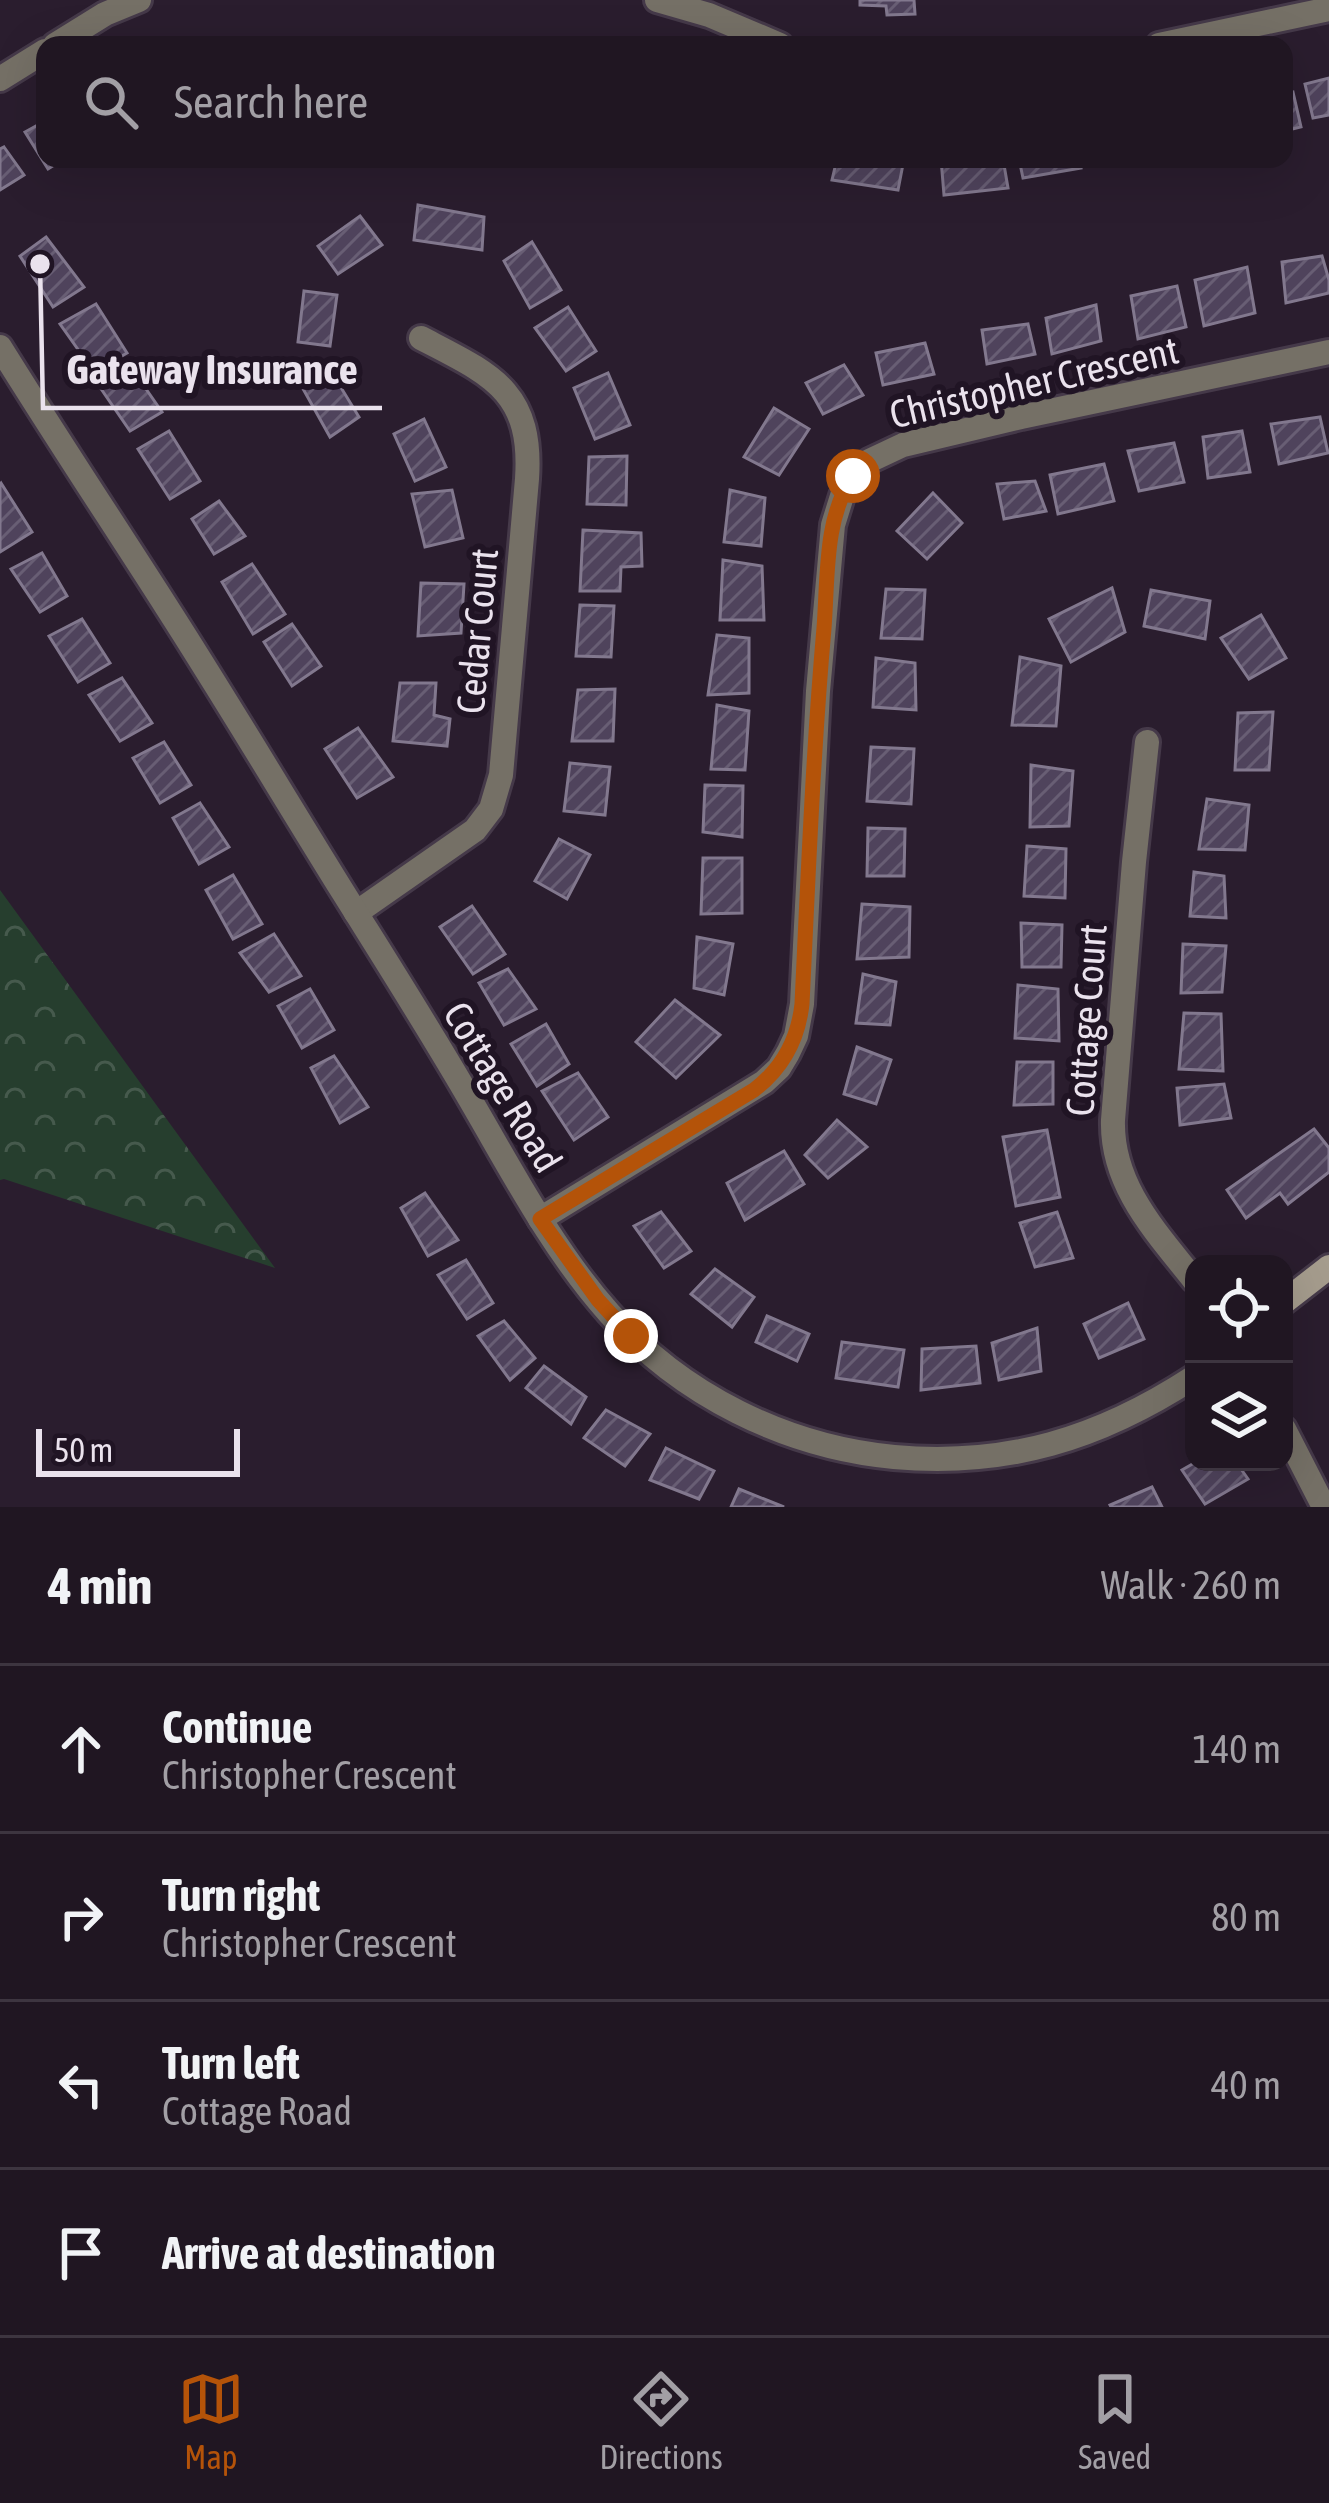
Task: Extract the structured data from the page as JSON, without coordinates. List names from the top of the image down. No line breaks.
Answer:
{"streets":{"street":["Christopher Crescent","Cedar Court","Cottage Court","Cottage Road"]},"crossings":[["Christopher Crescent","Cottage Road"],["Cedar Court","Cottage Road"]],"places":["Gateway Insurance"],"scale_bar":"50 m","page":{"search":"Search here","scale":"50 m","heading":["4 min","Walk · 260 m"],"list":[["Continue","Christopher Crescent","140 m"],["Turn right","Christopher Crescent","80 m"],["Turn left","Cottage Road","40 m"],"Arrive at destination"],"nav":["Map","Directions","Saved"]}}
